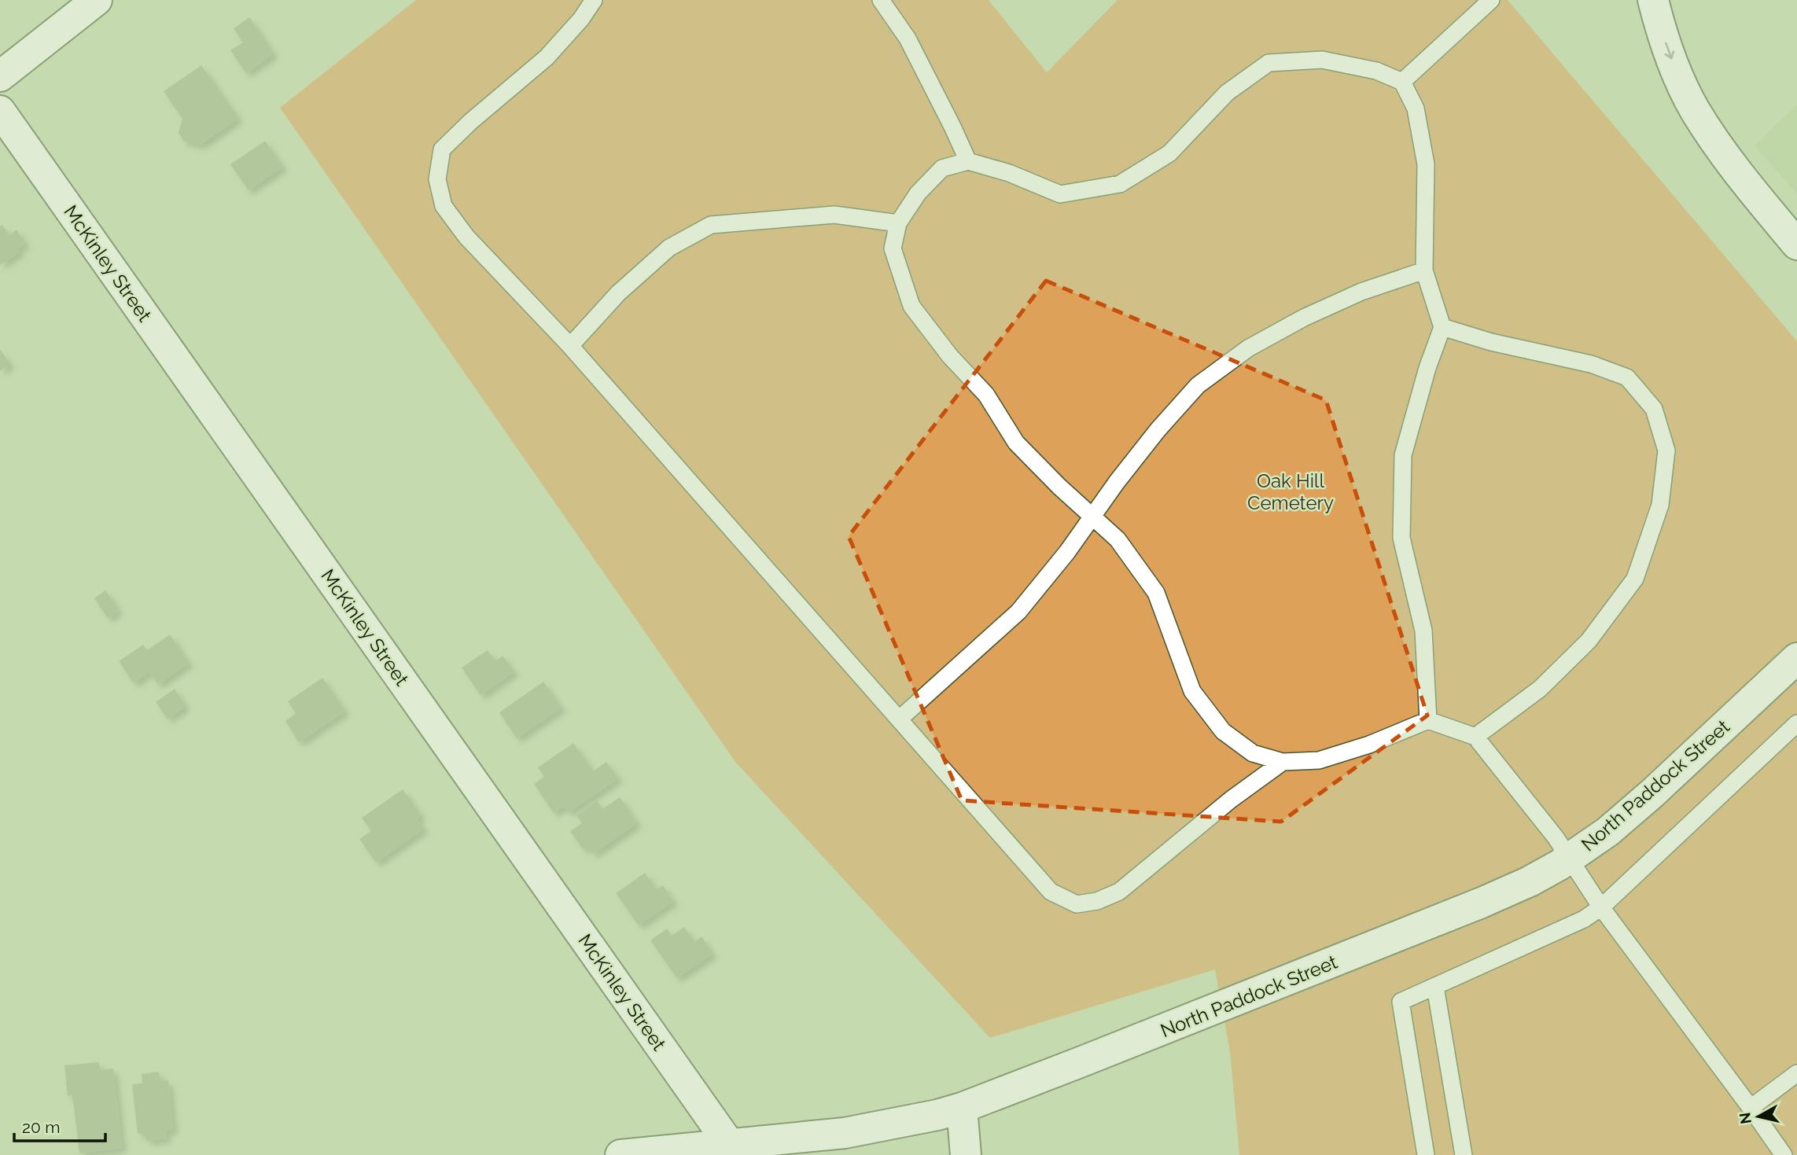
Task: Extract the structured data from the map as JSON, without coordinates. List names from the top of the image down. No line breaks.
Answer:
{"streets":{"main road":["McKinley Street","North Paddock Street"]},"crossings":[["McKinley Street","North Paddock Street"]],"parks":["Oak Hill Cemetery"],"scale_bar":"20 m","north":"left"}
